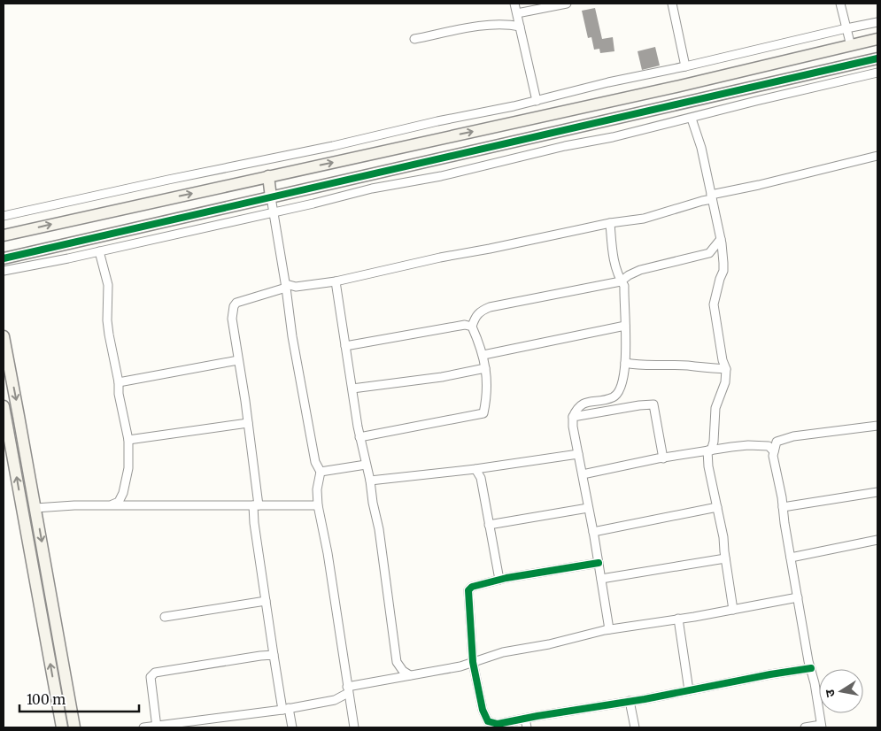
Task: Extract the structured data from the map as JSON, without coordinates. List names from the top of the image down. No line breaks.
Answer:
{"scale_bar":"100 m","north":"left"}
